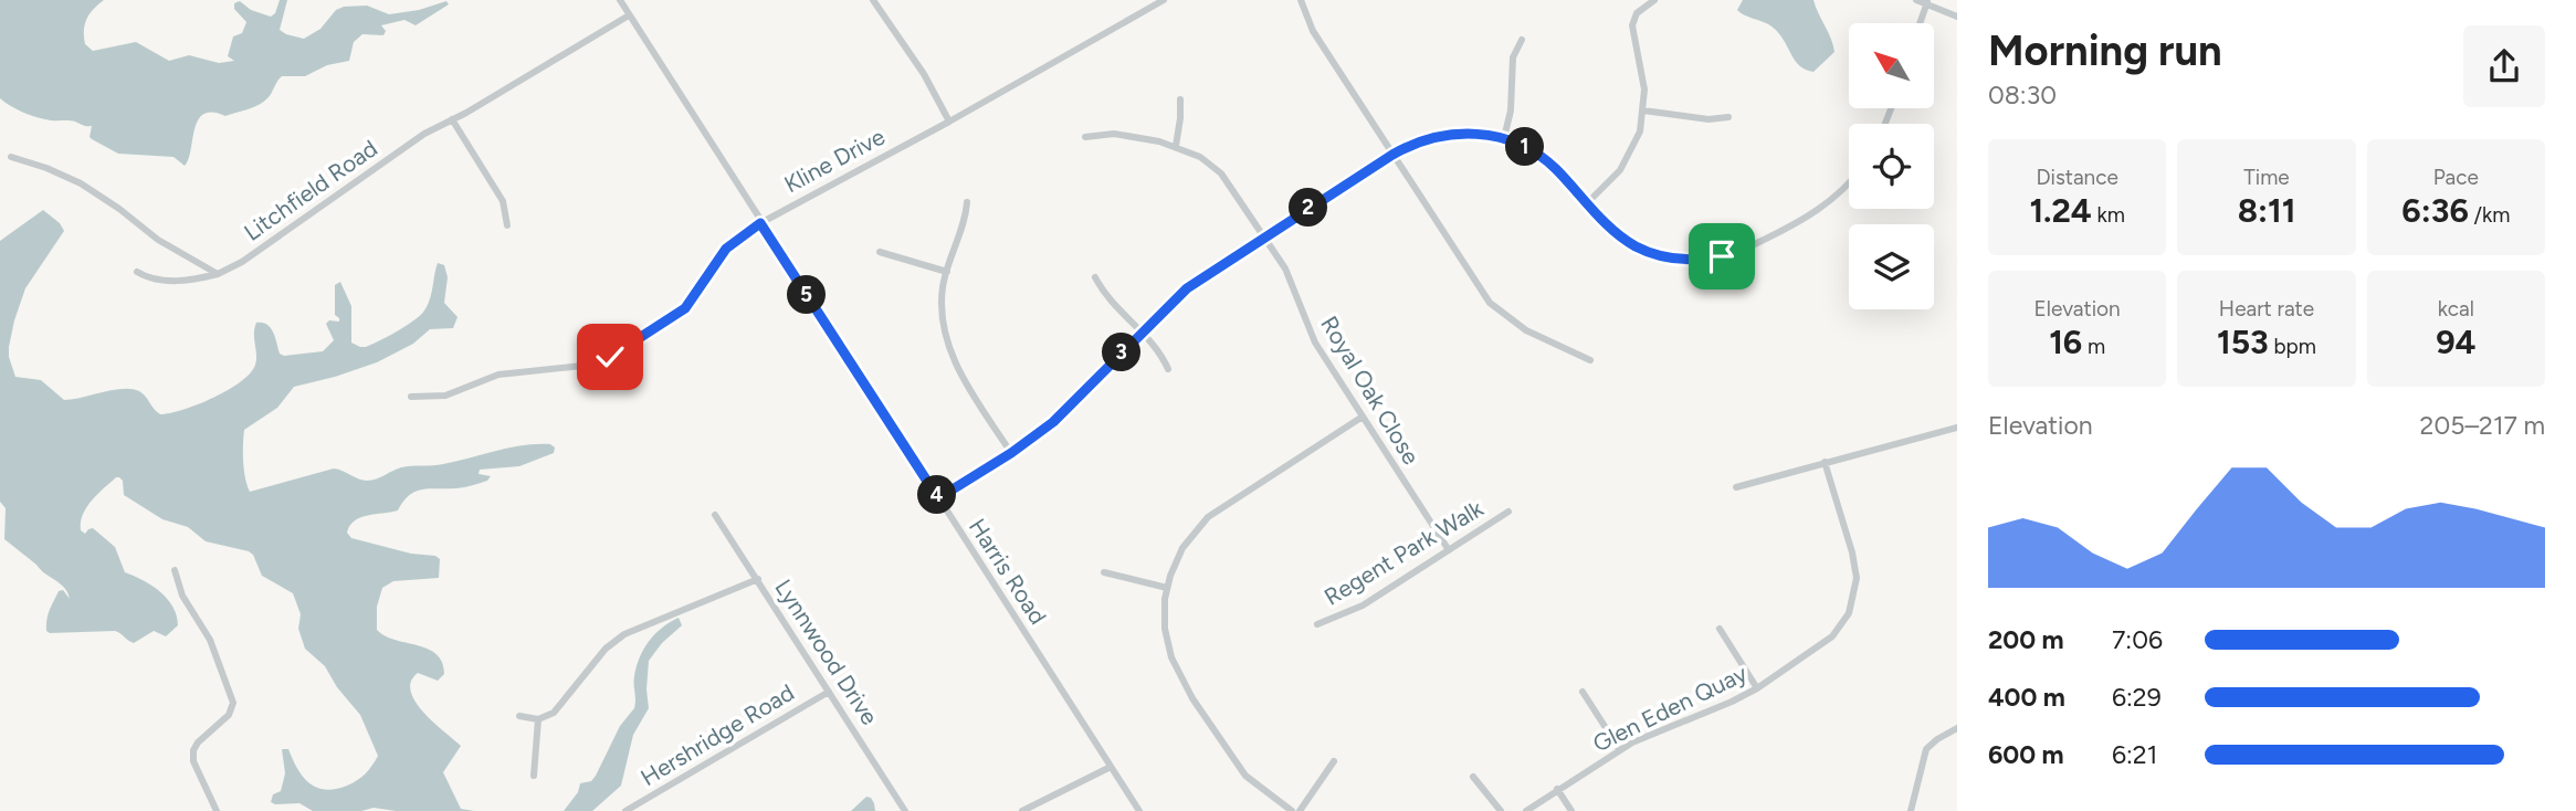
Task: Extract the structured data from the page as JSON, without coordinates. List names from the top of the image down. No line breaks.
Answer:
{"streets":{"street":["Kline Drive","Litchfield Road","Royal Oak Close","Regent Park Walk","Harris Road","Lynnwood Drive","Glen Eden Quay","Hershridge Road"]},"crossings":[["Kline Drive","Harris Road"],["Litchfield Road","Harris Road"],["Royal Oak Close","Regent Park Walk"],["Lynnwood Drive","Hershridge Road"]],"north":"top left","page":{"heading":["Morning run","08:30"],"pins":["1","2","5","3","4"],"stats":[["Distance","1.24 km"],["Time","8:11"],["Pace","6:36 /km"],["Elevation","16 m"],["Heart rate","153 bpm"],["kcal","94"]],"chart":["Elevation","205–217 m"],"list":[{"name":"200 m","note":"7:06"},{"name":"400 m","note":"6:29"},{"name":"600 m","note":"6:21"}]}}
